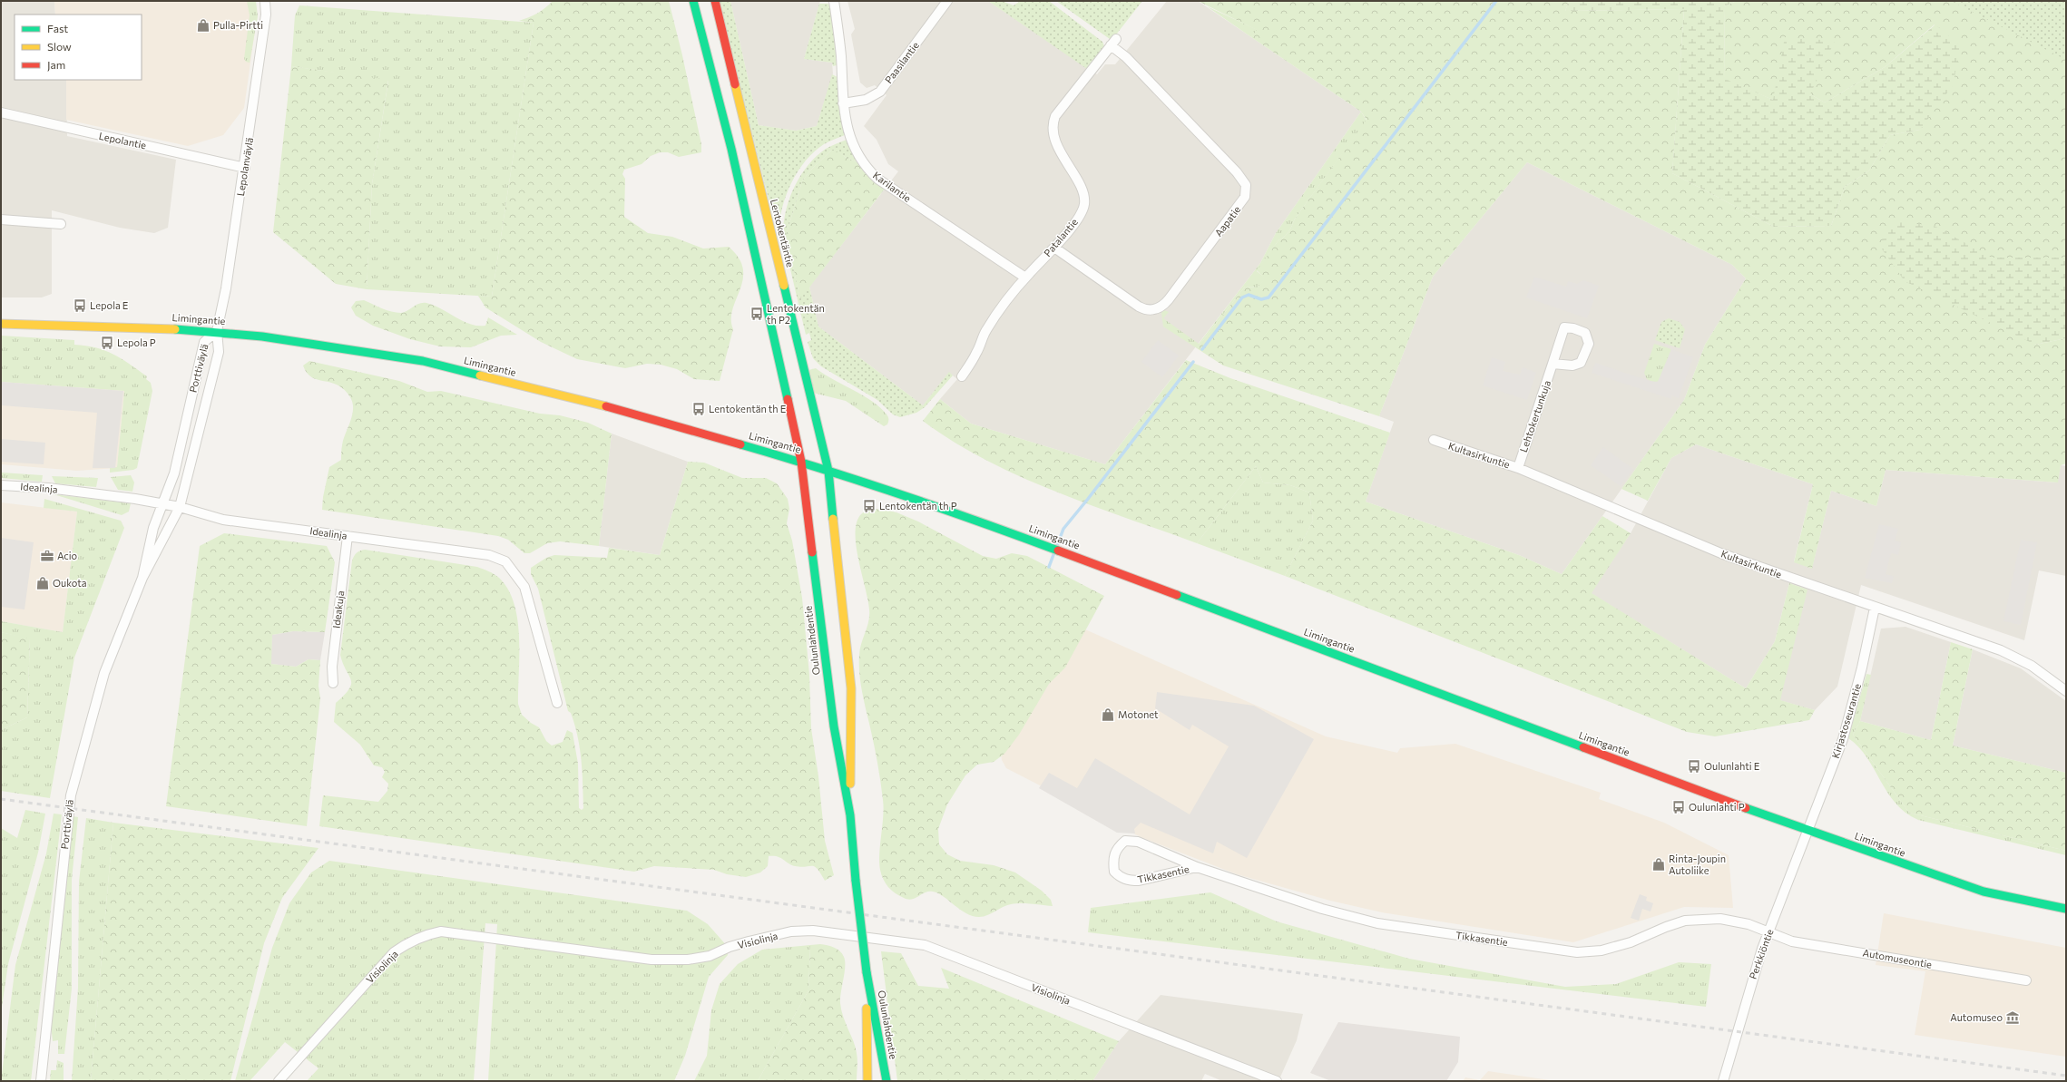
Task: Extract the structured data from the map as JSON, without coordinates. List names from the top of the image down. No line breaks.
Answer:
{"streets":{"main road":["Lentokentäntie","Limingantie","Oulunlahdentie"],"street":["Paasilantie","Lepolantie","Lepolanväylä","Karilantie","Aapatie","Patalantie","Porttiväylä","Lehtokertunkuja","Kultasirkuntie","Idealinja","Ideakuja","Kirjastoseurantie","Tikkasentie","Visiolinja","Perkkiöntie","Automuseontie"]},"crossings":[["Paasilantie","Karilantie"],["Lepolantie","Lepolanväylä"],["Lepolanväylä","Limingantie"],["Lepolanväylä","Porttiväylä"],["Karilantie","Patalantie"],["Aapatie","Patalantie"],["Lentokentäntie","Limingantie"],["Lentokentäntie","Oulunlahdentie"],["Limingantie","Porttiväylä"],["Limingantie","Oulunlahdentie"],["Limingantie","Kirjastoseurantie"],["Limingantie","Perkkiöntie"],["Porttiväylä","Idealinja"],["Lehtokertunkuja","Kultasirkuntie"],["Kultasirkuntie","Kirjastoseurantie"],["Idealinja","Ideakuja"],["Kirjastoseurantie","Perkkiöntie"],["Tikkasentie","Perkkiöntie"],["Tikkasentie","Automuseontie"],["Perkkiöntie","Automuseontie"]],"places":{"shop":["Pulla-Pirtti","Oukota","Motonet","Rinta-Joupin Autoliike"],"bus stop":["Lepola E","Lentokentän th P2","Lepola P","Lentokentän th E","Lentokentän th P","Oulunlahti E","Oulunlahti P"],"office":["Acio"],"museum":["Automuseo"]},"legend":["Fast","Slow","Jam"]}
